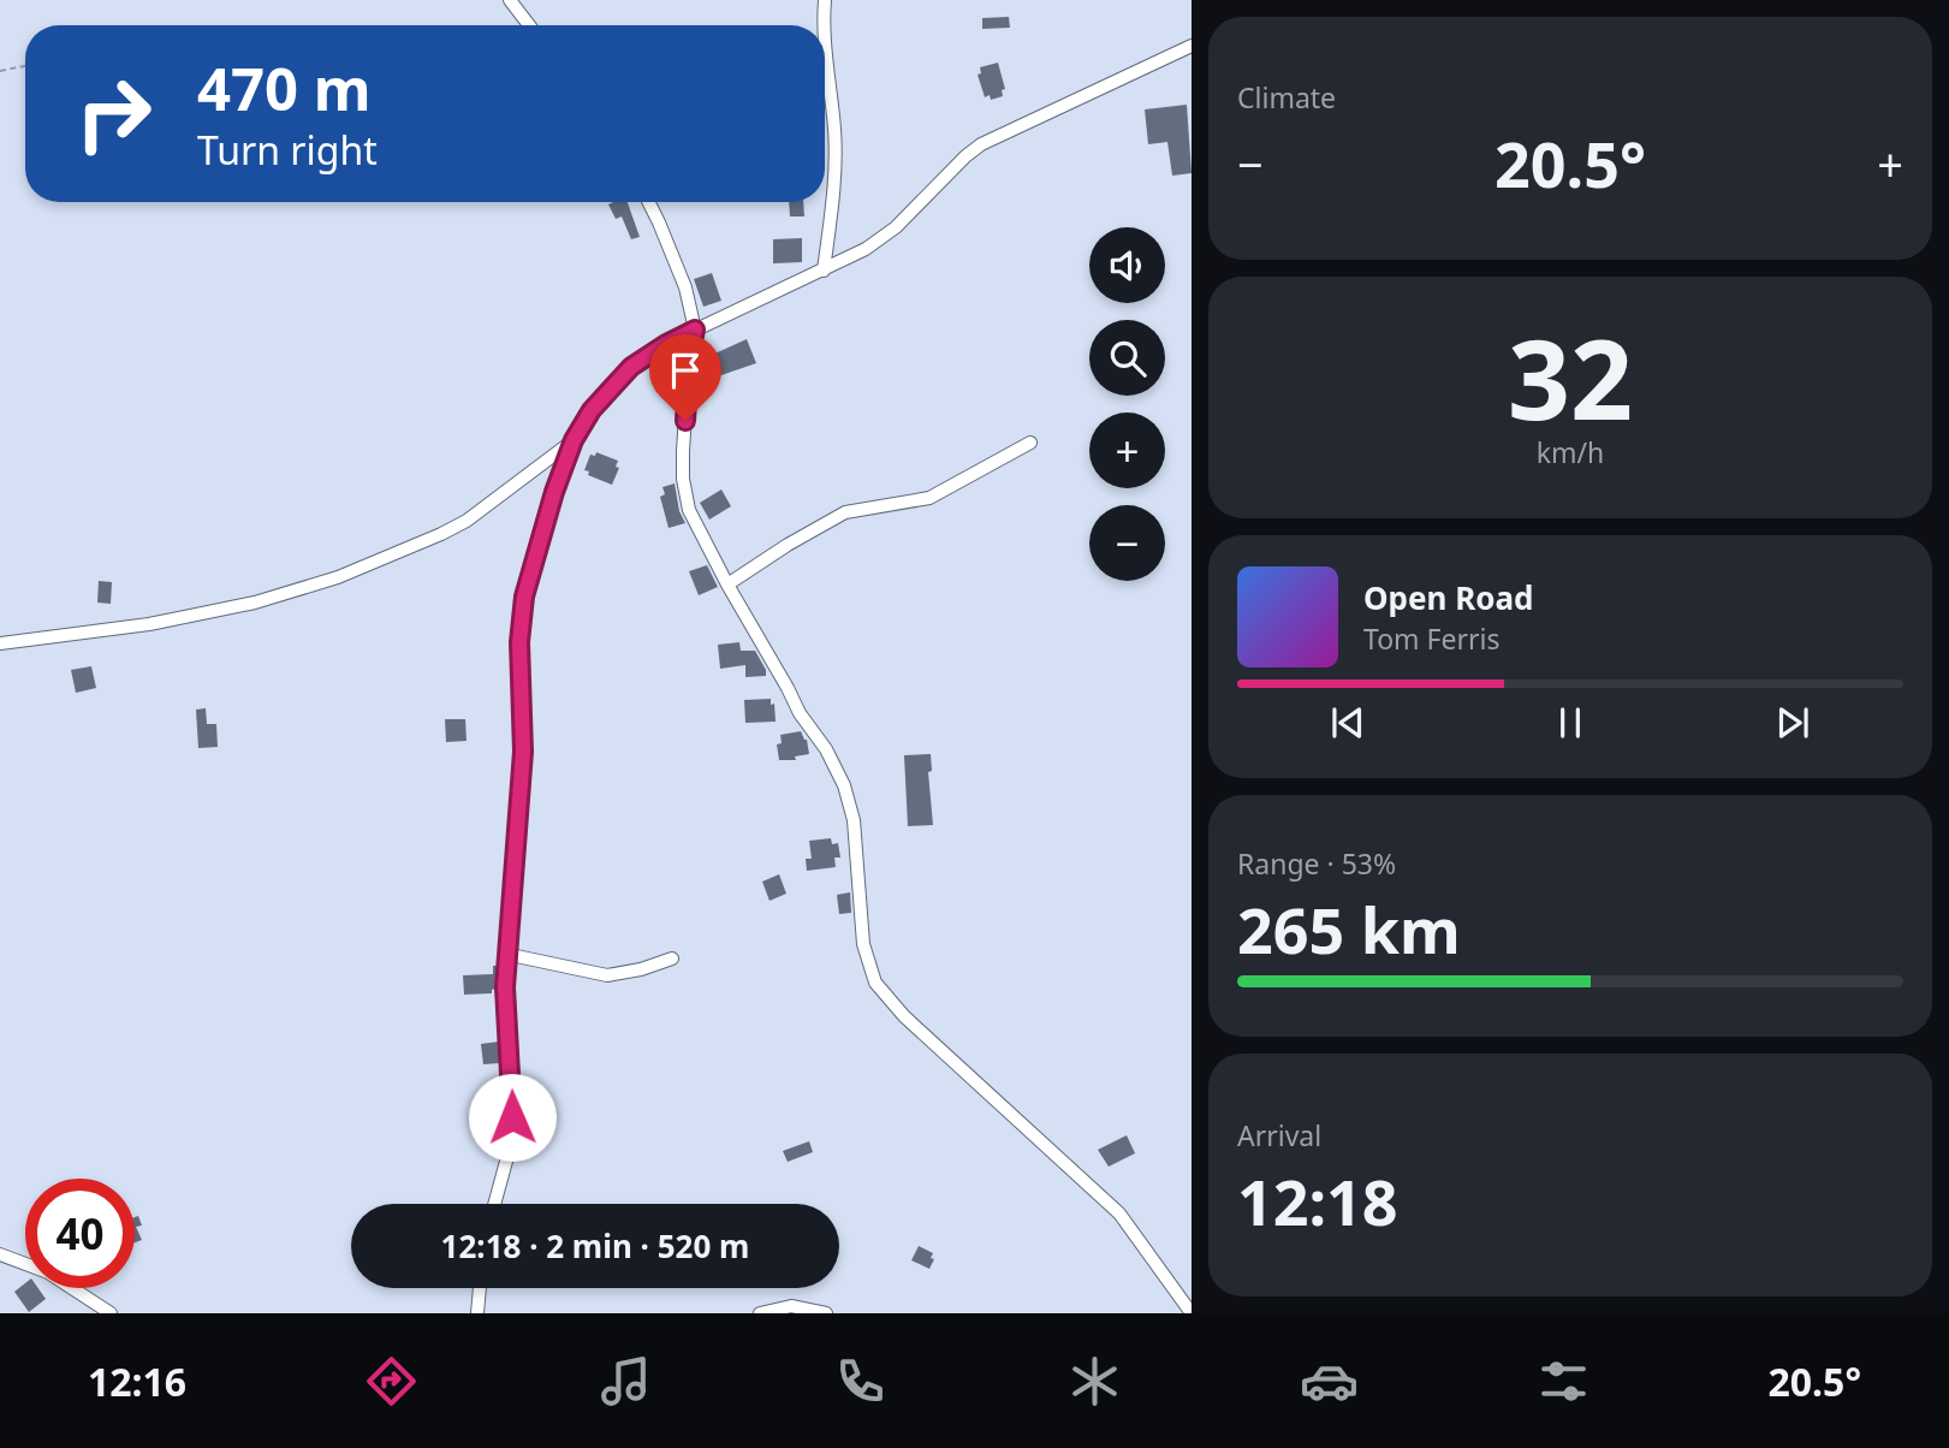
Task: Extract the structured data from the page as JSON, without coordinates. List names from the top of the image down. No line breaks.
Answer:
{"page":{"tile":["Climate",["32","km/h"],["Range · 53%","265 km"],["Arrival","12:18"]],"turn":["470 m","Turn right"],"heat":["−","20.5°","+"],"map_buttons":["+","−"],"song":["Open Road","Tom Ferris"],"limit":"40","trip":"12:18 · 2 min · 520 m","tabs":["12:16","20.5°"]}}
